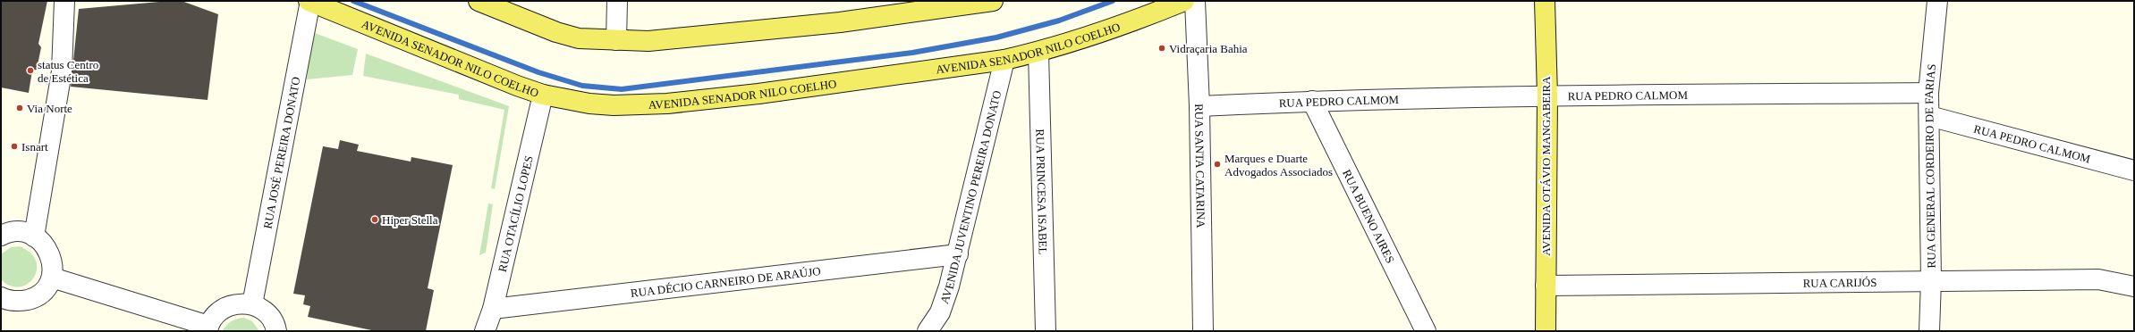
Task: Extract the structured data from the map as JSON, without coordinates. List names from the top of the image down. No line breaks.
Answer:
{"streets":{"main road":["AVENIDA SENADOR NILO COELHO","AVENIDA OTÁVIO MANGABEIRA"],"street":["RUA PEDRO CALMOM","RUA JOSÉ PEREIRA DONATO","RUA SANTA CATARINA","RUA GENERAL CORDEIRO DE FARIAS","RUA PRINCESA ISABEL","AVENIDA JUVENTINO PEREIRA DONATO","RUA OTACÍLIO LOPES","RUA BUENO AIRES","RUA DÉCIO CARNEIRO DE ARAÚJO","RUA CARIJÓS"]},"crossings":[["AVENIDA SENADOR NILO COELHO","RUA JOSÉ PEREIRA DONATO"],["AVENIDA SENADOR NILO COELHO","RUA PRINCESA ISABEL"],["AVENIDA SENADOR NILO COELHO","AVENIDA JUVENTINO PEREIRA DONATO"],["AVENIDA SENADOR NILO COELHO","RUA OTACÍLIO LOPES"],["RUA PEDRO CALMOM","RUA SANTA CATARINA"],["RUA PEDRO CALMOM","AVENIDA OTÁVIO MANGABEIRA"],["RUA PEDRO CALMOM","RUA GENERAL CORDEIRO DE FARIAS"],["RUA PEDRO CALMOM","RUA BUENO AIRES"],["AVENIDA OTÁVIO MANGABEIRA","RUA CARIJÓS"],["RUA GENERAL CORDEIRO DE FARIAS","RUA CARIJÓS"],["AVENIDA JUVENTINO PEREIRA DONATO","RUA DÉCIO CARNEIRO DE ARAÚJO"],["RUA OTACÍLIO LOPES","RUA DÉCIO CARNEIRO DE ARAÚJO"]],"places":["Vidraçaria Bahia","status Centro de Estética","Via Norte","Isnart","Marques e Duarte Advogados Associados","Hiper Stella"]}
